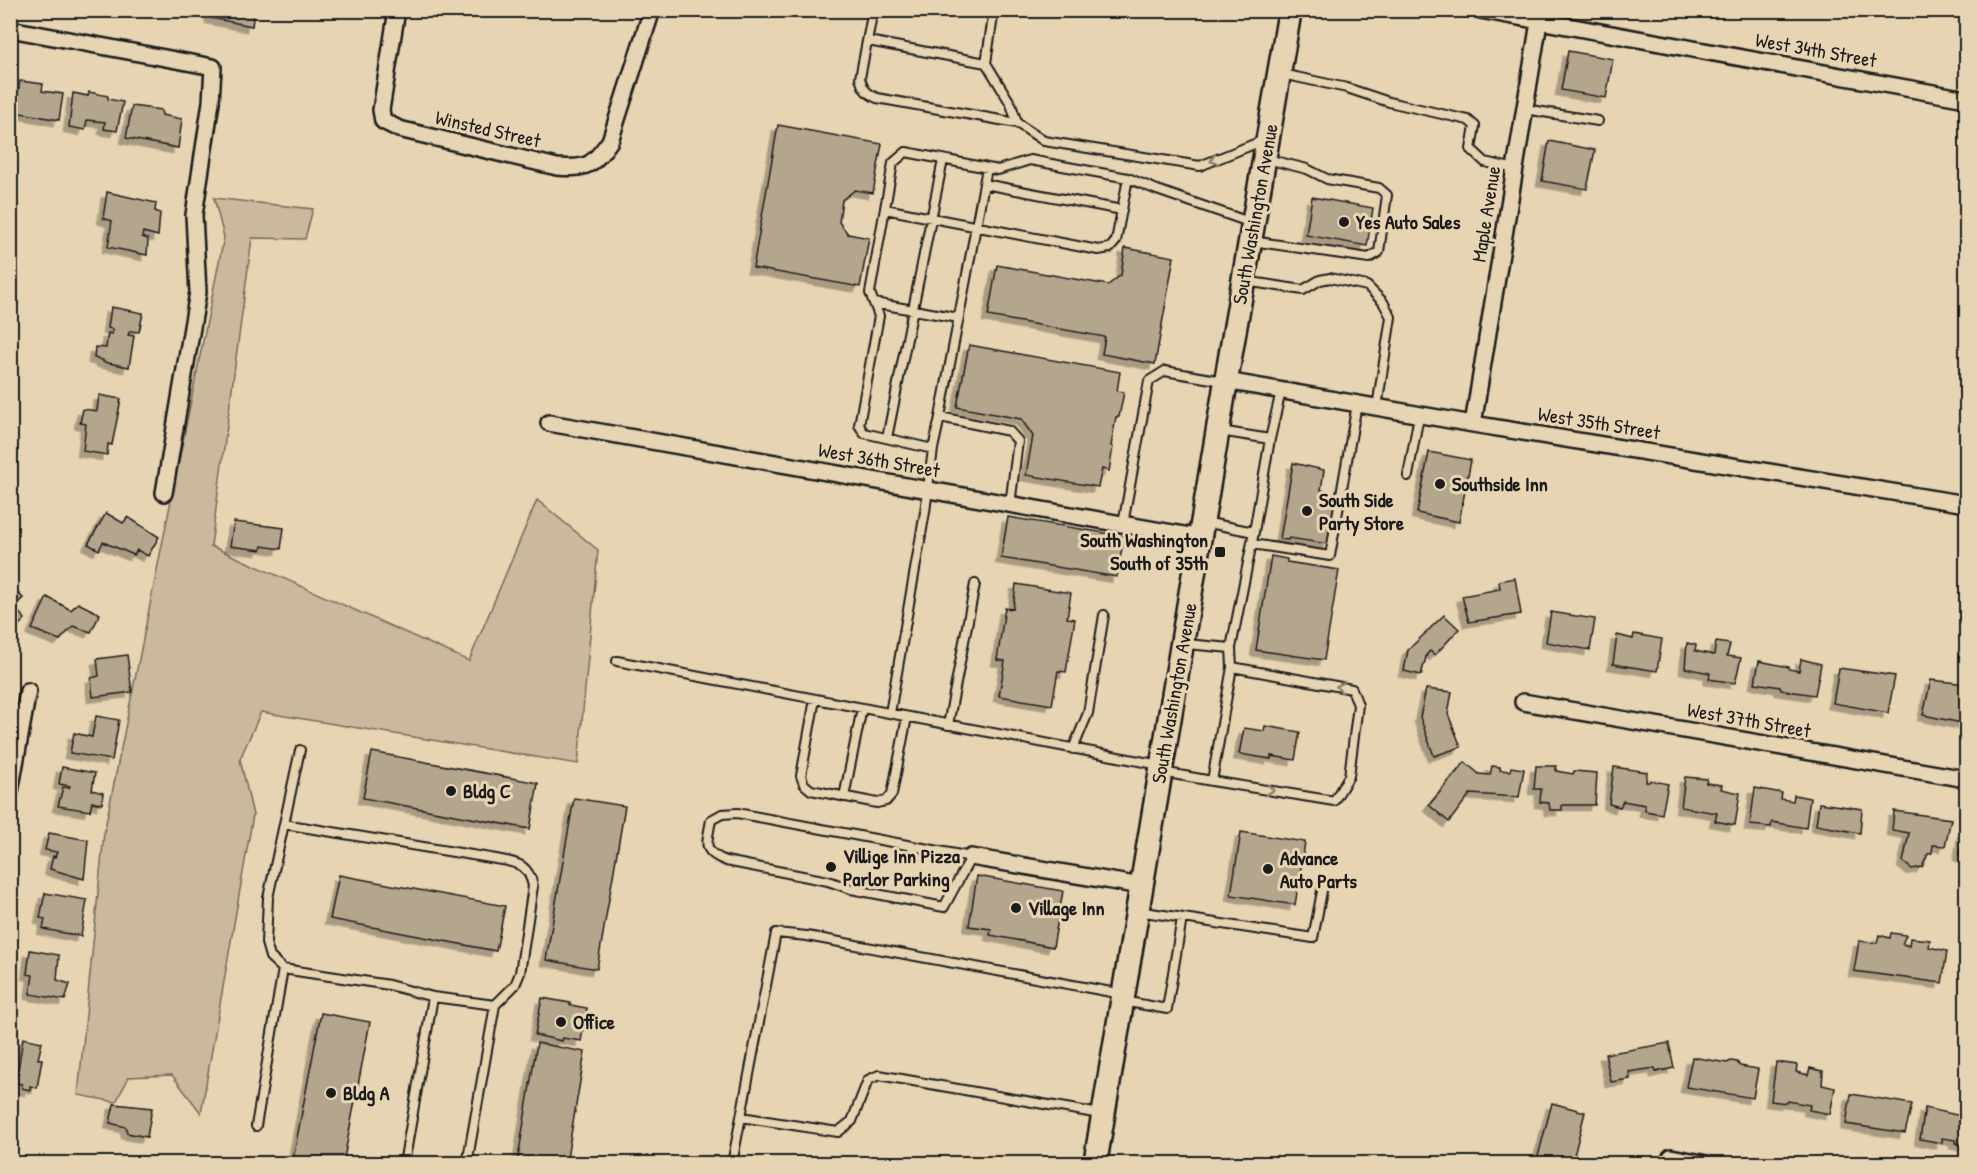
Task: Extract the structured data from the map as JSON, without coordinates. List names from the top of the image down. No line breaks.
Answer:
{"streets":{"main road":["South Washington Avenue"],"street":["West 34th Street","Winsted Street","Maple Avenue","West 35th Street","West 36th Street","West 37th Street"]},"crossings":[["West 34th Street","Maple Avenue"],["South Washington Avenue","West 35th Street"],["South Washington Avenue","West 36th Street"],["Maple Avenue","West 35th Street"]],"places":{"other":["Yes Auto Sales","Southside Inn","South Side Party Store","Bldg C","Villige Inn Pizza Parlor Parking","Advance Auto Parts","Village Inn","Office","Bldg A"],"transit":["South Washington South of 35th"]}}
